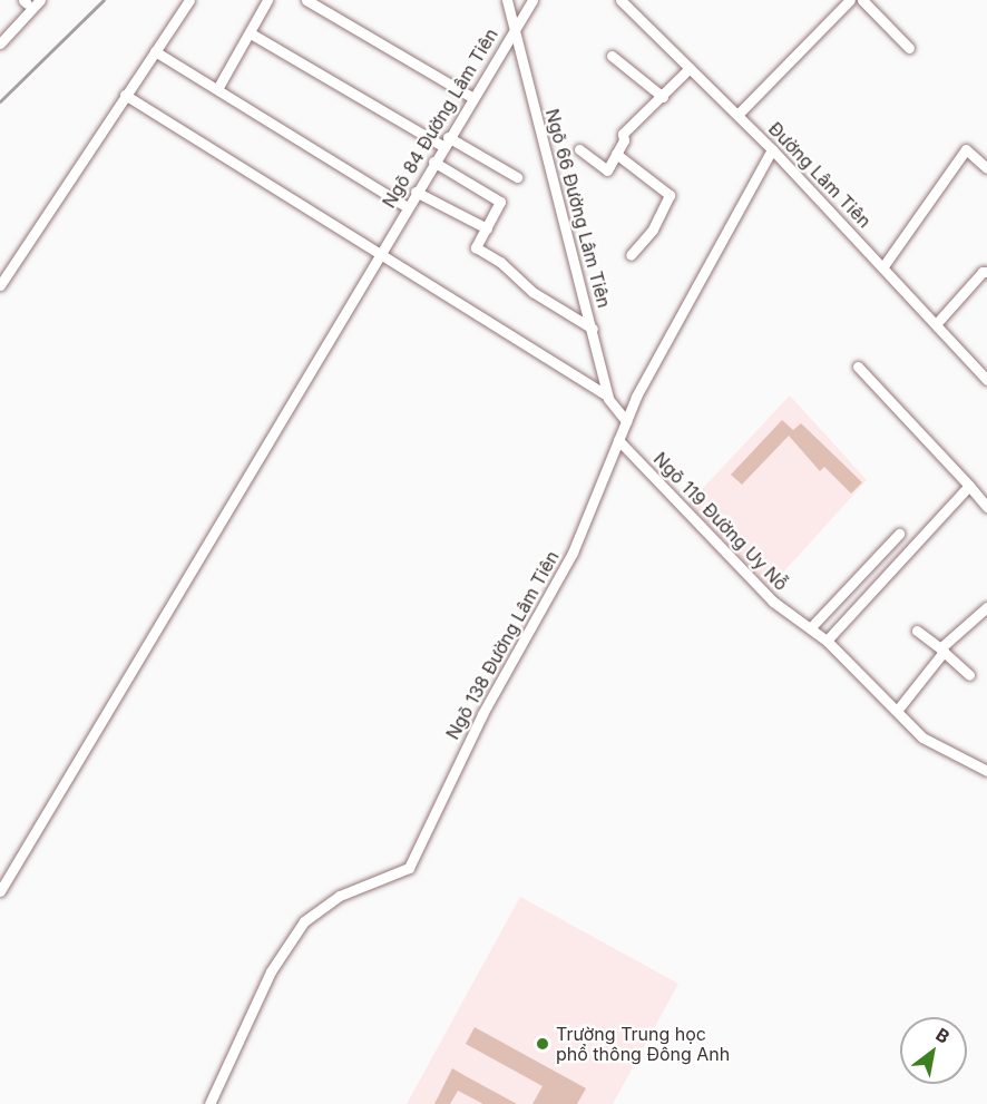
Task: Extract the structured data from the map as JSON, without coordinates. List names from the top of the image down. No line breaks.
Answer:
{"streets":{"street":["Ngõ 84 Đường Lâm Tiên","Đường Lâm Tiên","Ngõ 66 Đường Lâm Tiên","Ngõ 119 Đường Uy Nỗ","Ngõ 138 Đường Lâm Tiên"]},"crossings":[["Ngõ 84 Đường Lâm Tiên","Ngõ 66 Đường Lâm Tiên"],["Đường Lâm Tiên","Ngõ 138 Đường Lâm Tiên"],["Ngõ 66 Đường Lâm Tiên","Ngõ 138 Đường Lâm Tiên"],["Ngõ 119 Đường Uy Nỗ","Ngõ 138 Đường Lâm Tiên"]],"places":["Trường Trung học phổ thông Đông Anh"],"north":"top right"}
